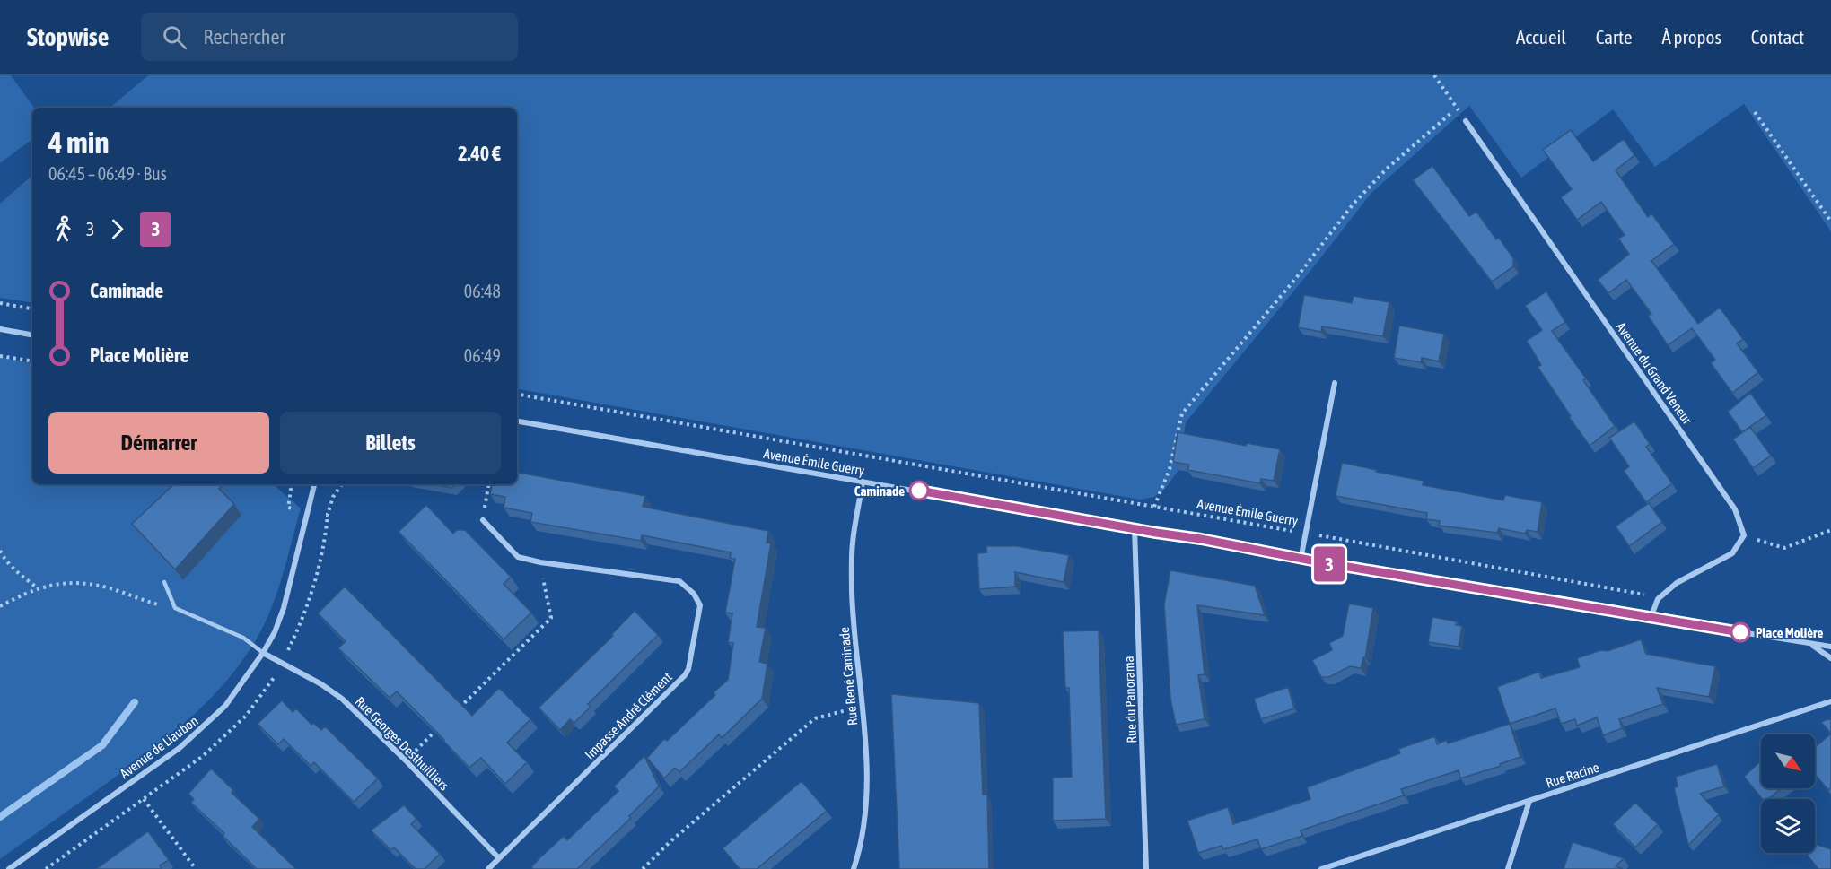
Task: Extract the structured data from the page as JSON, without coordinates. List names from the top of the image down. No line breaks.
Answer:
{"streets":{"street":["Avenue du Grand Veneur","Avenue Émile Guerry","Rue René Caminade","Rue du Panorama","Impasse André Clément","Rue Georges Desthuilliers","Avenue de Liaubon","Rue Racine"]},"crossings":[["Avenue Émile Guerry","Rue René Caminade"],["Avenue Émile Guerry","Rue du Panorama"],["Impasse André Clément","Rue Georges Desthuilliers"],["Rue Georges Desthuilliers","Avenue de Liaubon"]],"places":["Caminade","Place Molière"],"lines":["bus line 3"],"north":"bottom right","page":{"header":"Stopwise","search":"Rechercher","nav":["Accueil","Carte","À propos","Contact"],"on_map":"3","heading":["4 min","06:45 – 06:49 · Bus","2.40 €"],"legs":["3","3"],"list":[{"name":"Caminade","value":"06:48"},{"name":"Place Molière","value":"06:49"}],"buttons":["Démarrer","Billets"]}}
